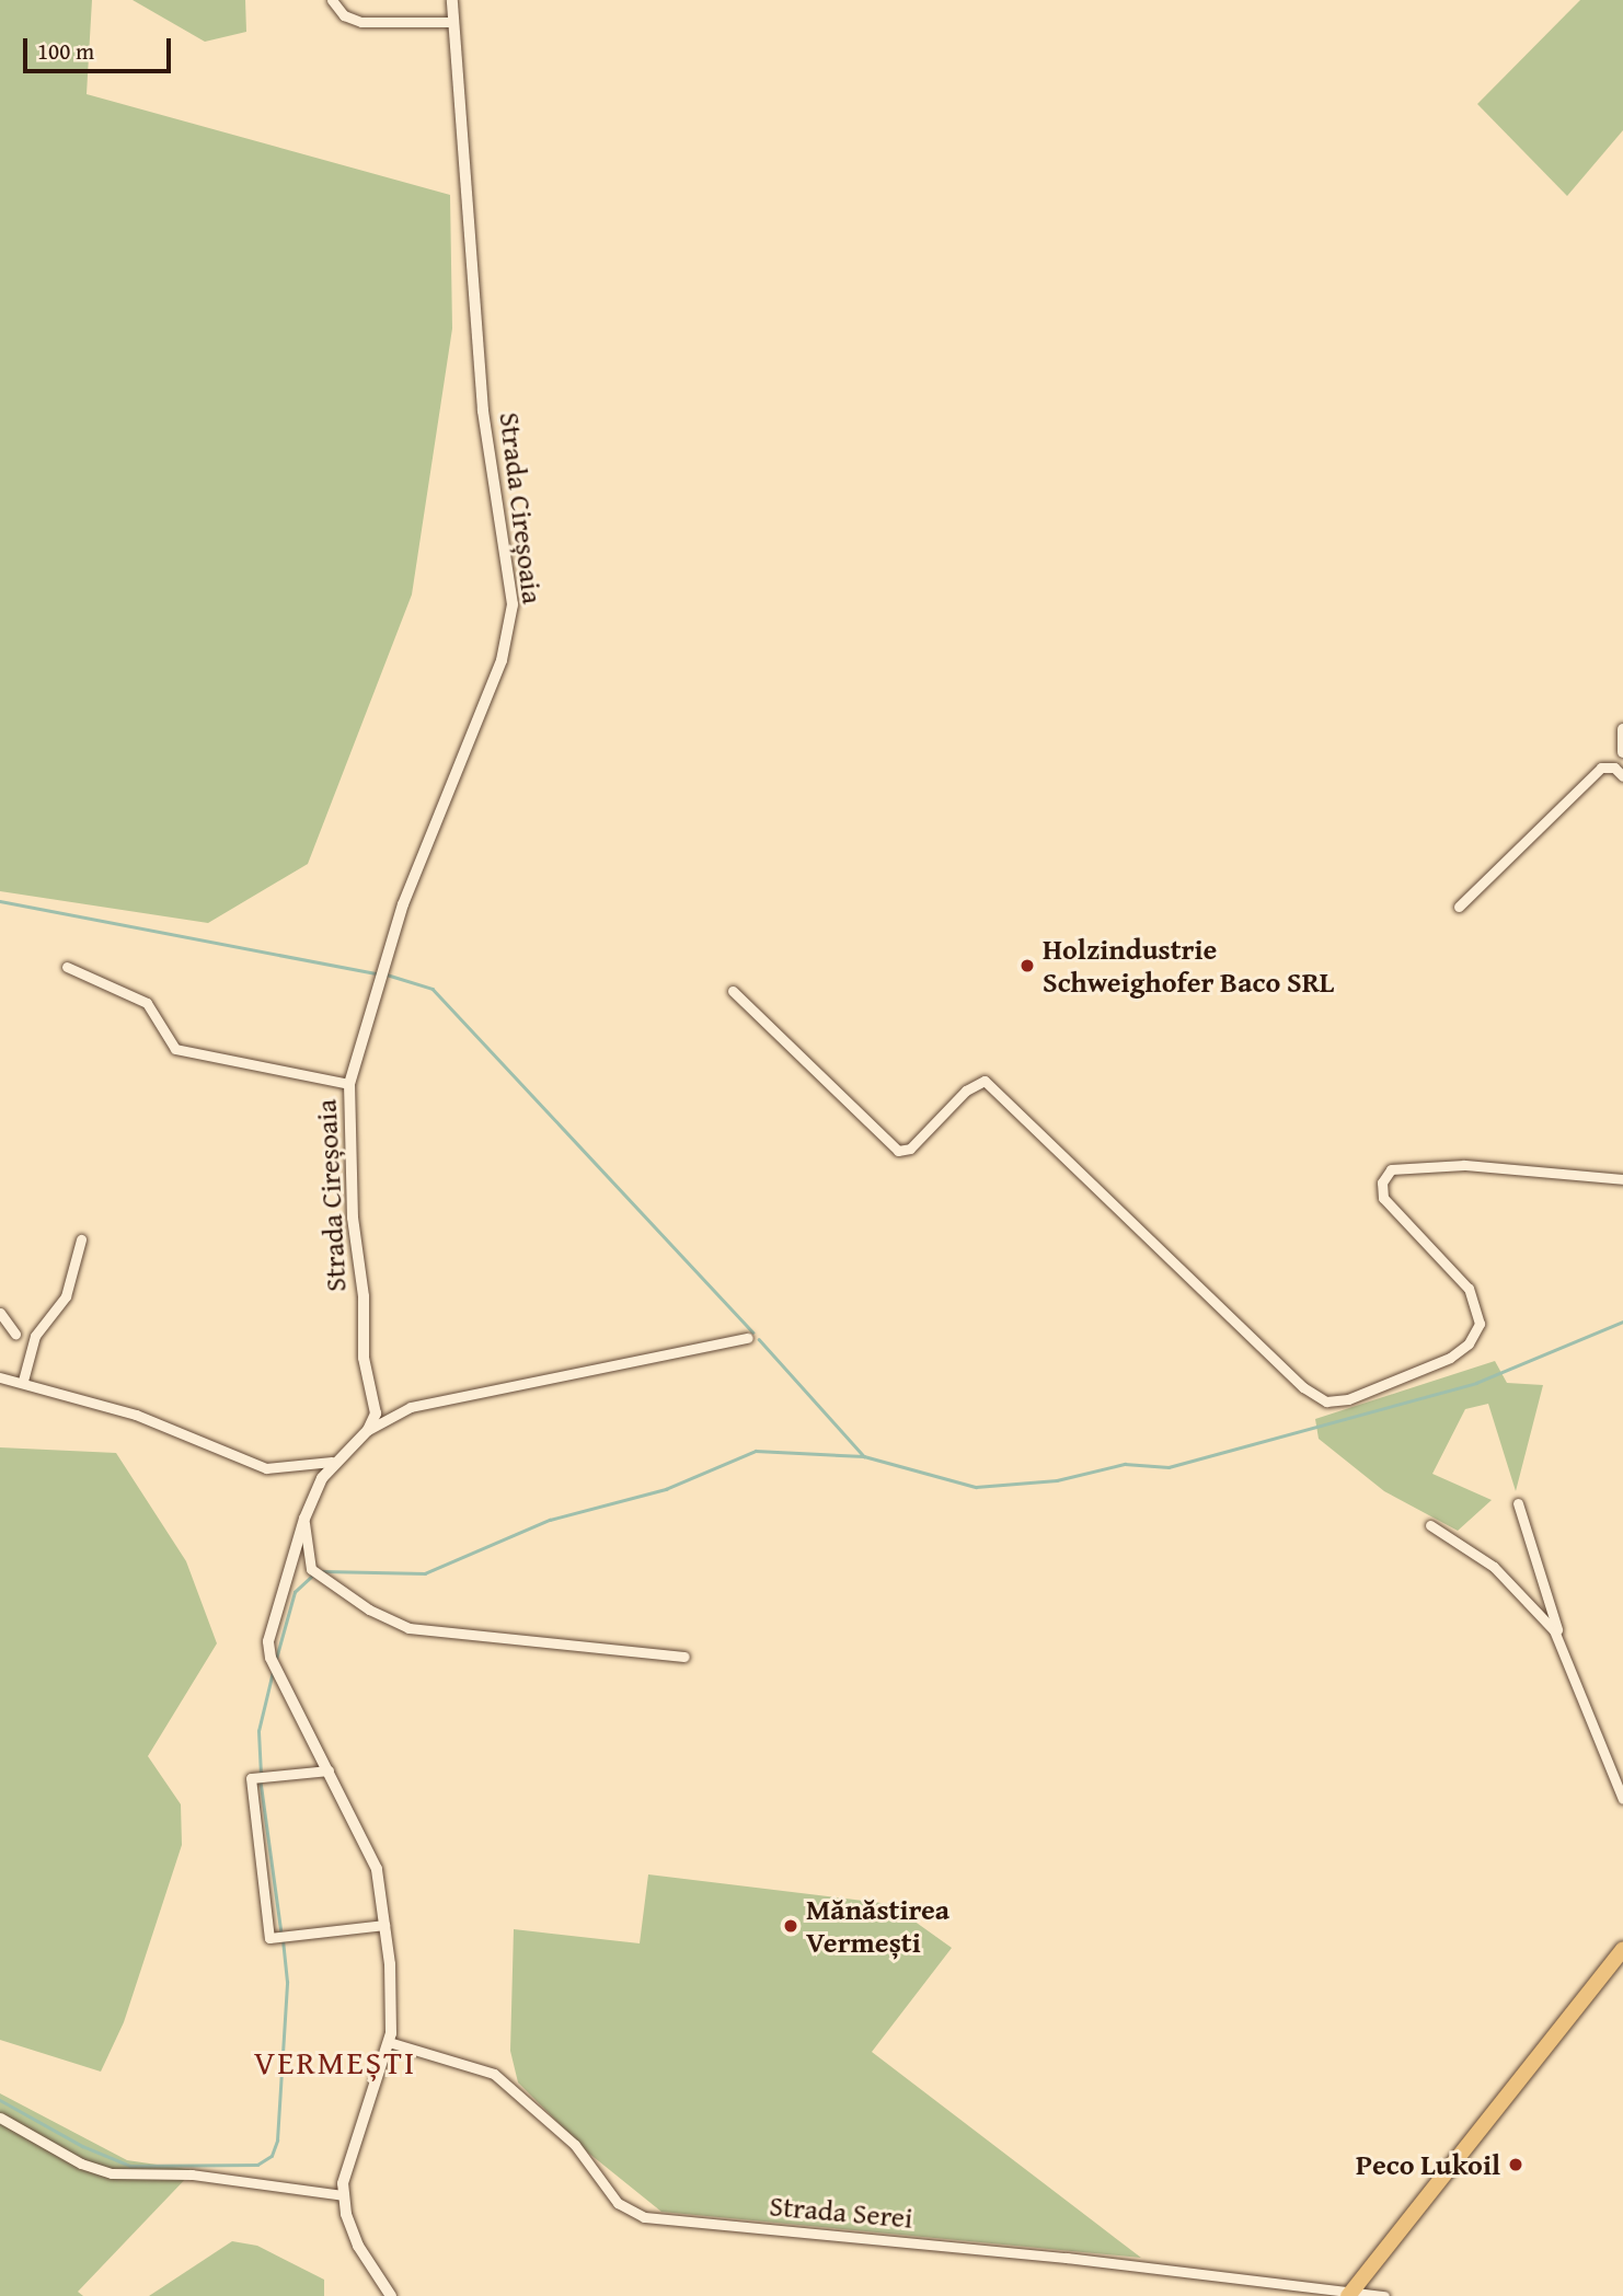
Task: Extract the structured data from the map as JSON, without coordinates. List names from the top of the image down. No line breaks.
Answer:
{"streets":{"street":["Strada Cireșoaia","Strada Serei"]},"districts":["VERMEȘTI"],"places":["Holzindustrie Schweighofer Baco SRL","Mănăstirea Vermești","Peco Lukoil"],"scale_bar":"100 m"}
